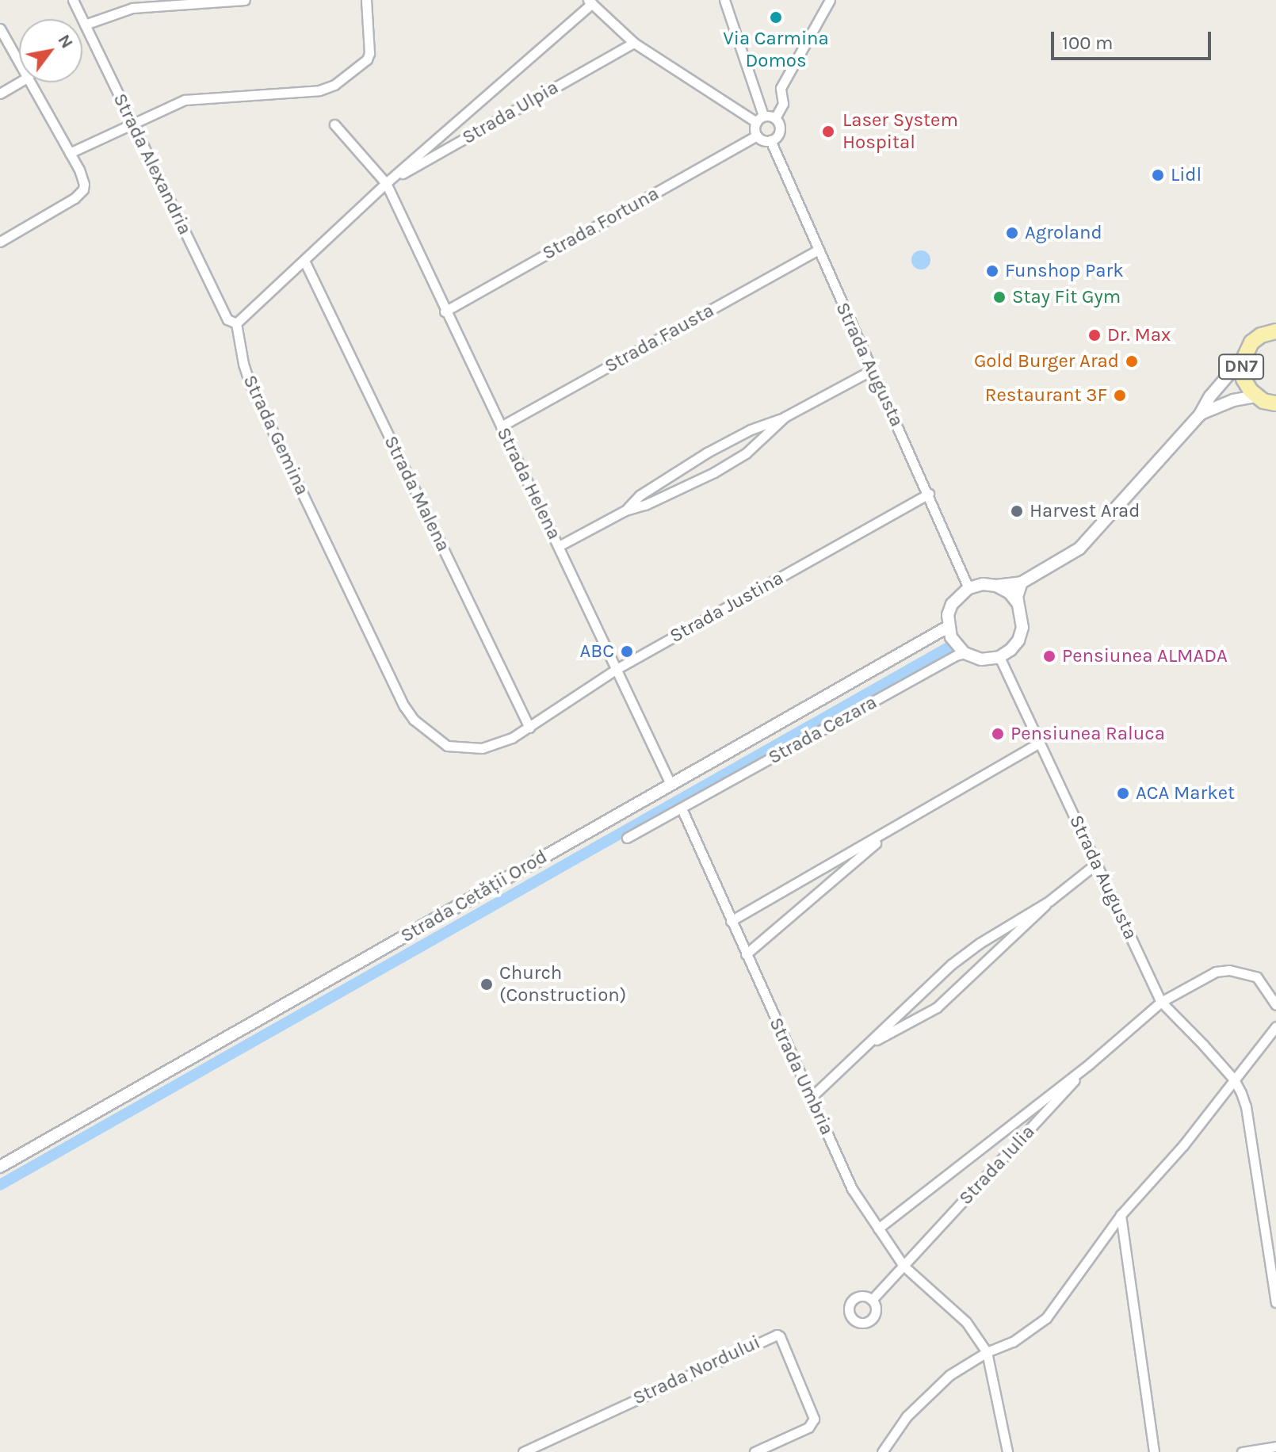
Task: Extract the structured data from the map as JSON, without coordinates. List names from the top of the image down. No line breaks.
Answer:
{"streets":{"main road":["DN7"],"street":["Strada Ulpia","Strada Alexandria","Strada Fortuna","Strada Fausta","Strada Augusta","Strada Gemina","Strada Helena","Strada Malena","Strada Justina","Strada Cezara","Strada Cetății Orod","Strada Umbria","Strada Iulia","Strada Nordului"]},"crossings":[["Strada Ulpia","Strada Helena"],["Strada Alexandria","Strada Gemina"],["Strada Fortuna","Strada Augusta"],["Strada Fortuna","Strada Helena"],["Strada Fausta","Strada Augusta"],["Strada Fausta","Strada Helena"],["Strada Augusta","Strada Justina"],["Strada Augusta","Strada Cezara"],["Strada Augusta","Strada Cetății Orod"],["Strada Augusta","Strada Iulia"],["Strada Gemina","Strada Malena"],["Strada Gemina","Strada Justina"],["Strada Helena","Strada Justina"],["Strada Helena","Strada Cetății Orod"],["Strada Malena","Strada Justina"],["Strada Cezara","Strada Cetății Orod"],["Strada Umbria","Strada Iulia"]],"places":["Via Carmina Domos","Laser System Hospital","Lidl","Agroland","Funshop Park","Stay Fit Gym","Dr. Max","Gold Burger Arad","Restaurant 3F","Harvest Arad","ABC","Pensiunea ALMADA","Pensiunea Raluca","ACA Market","Church (Construction)"],"scale_bar":"100 m","north":"top right"}
